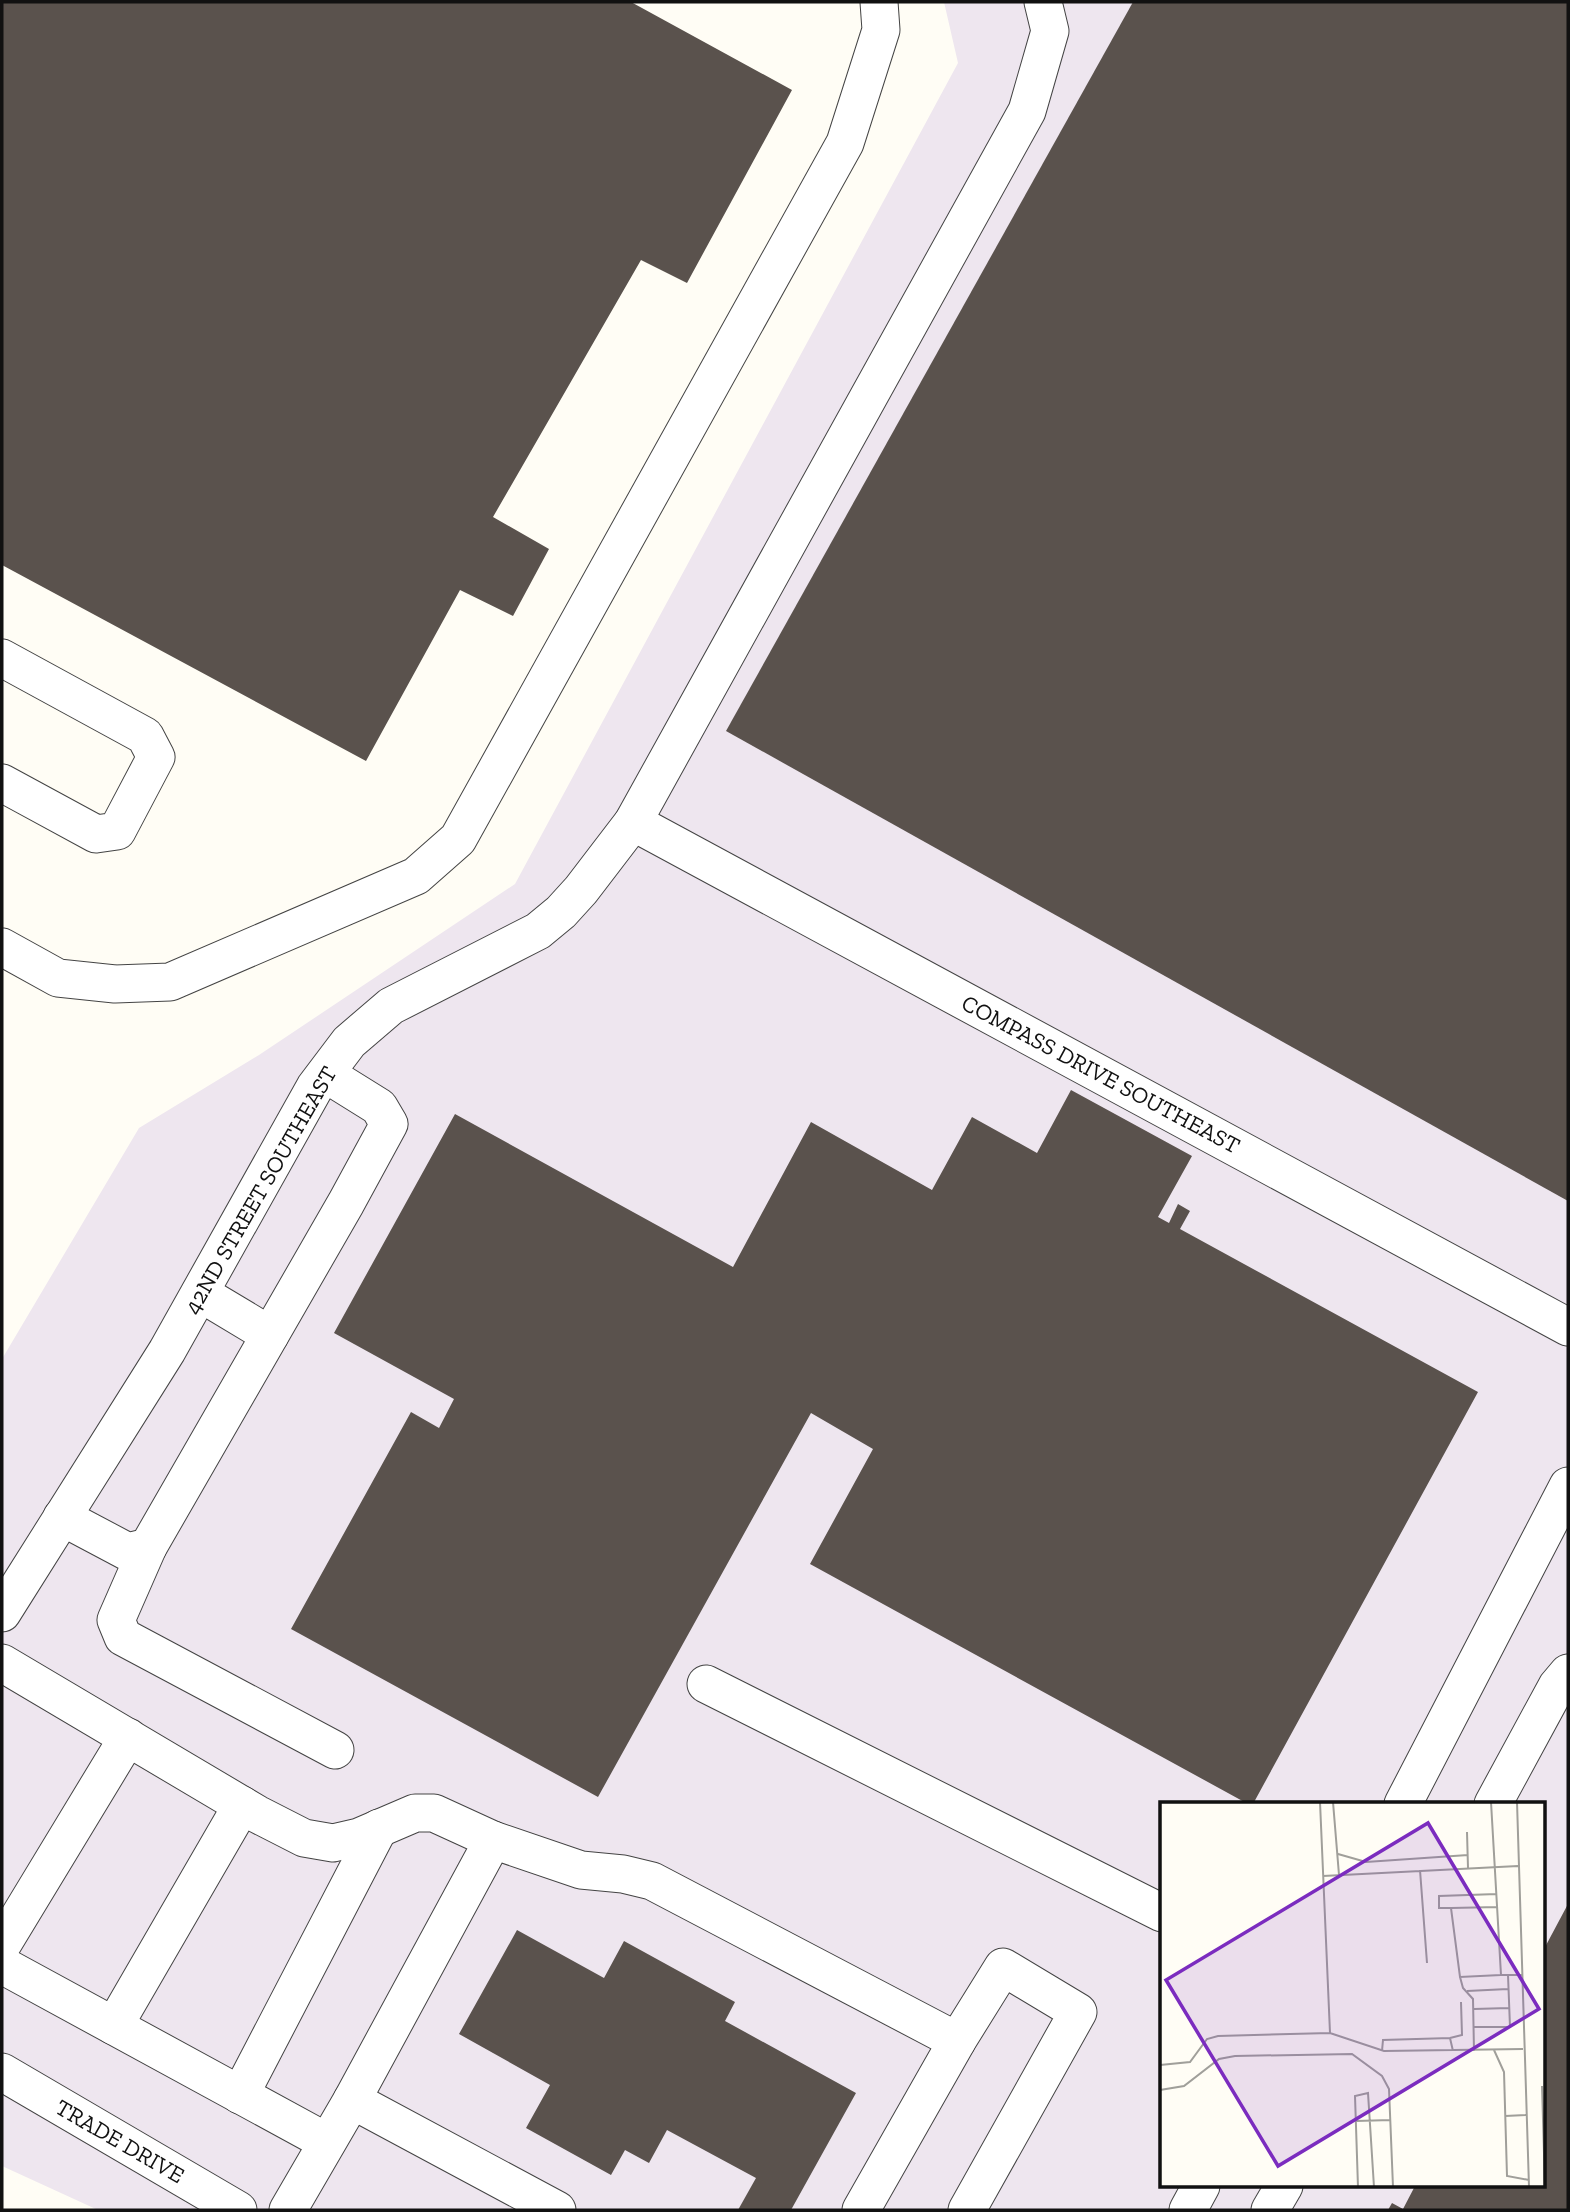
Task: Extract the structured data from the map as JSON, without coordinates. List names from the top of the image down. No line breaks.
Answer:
{"streets":{"street":["COMPASS DRIVE SOUTHEAST","42ND STREET SOUTHEAST","TRADE DRIVE"]},"crossings":[["COMPASS DRIVE SOUTHEAST","42ND STREET SOUTHEAST"]]}
